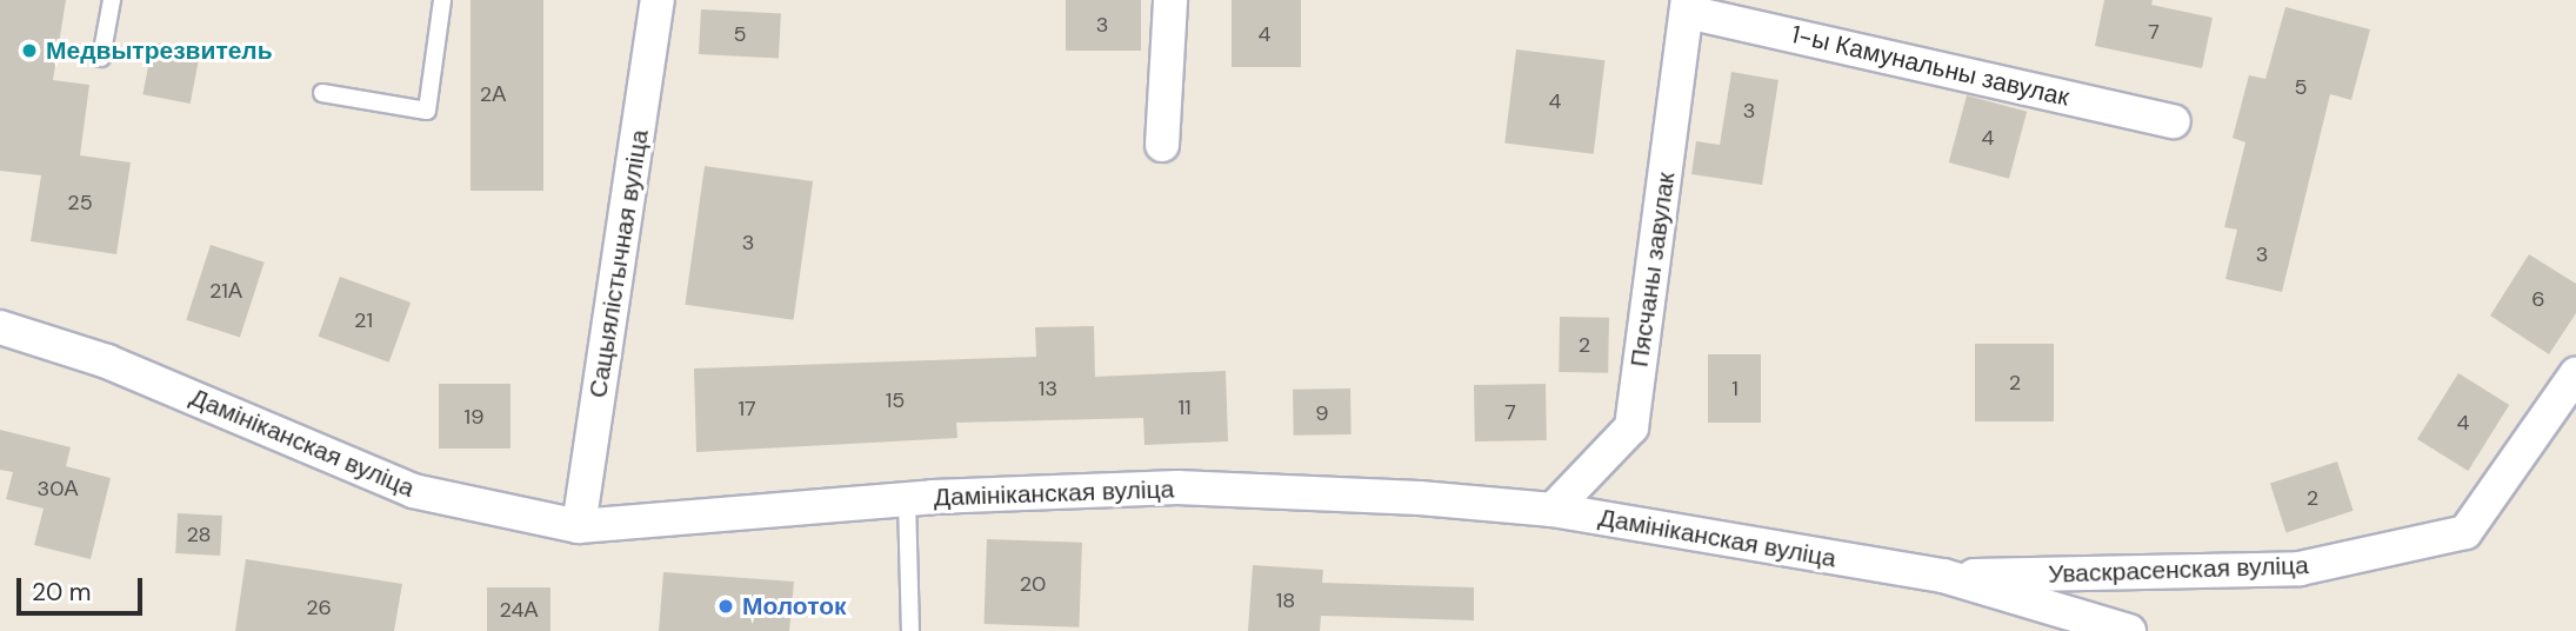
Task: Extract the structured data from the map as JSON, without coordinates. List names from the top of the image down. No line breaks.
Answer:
{"streets":{"street":["1-ы Камунальны завулак","Сацыялістычная вуліца","Пясчаны завулак","Дамініканская вуліца","Уваскрасенская вуліца"]},"crossings":[["1-ы Камунальны завулак","Пясчаны завулак"],["Сацыялістычная вуліца","Дамініканская вуліца"],["Пясчаны завулак","Дамініканская вуліца"],["Дамініканская вуліца","Уваскрасенская вуліца"]],"places":["Медвытрезвитель","Молоток"],"house_numbers":["3","7","5","4","5","2А","4","3","4","25","3","3","21А","6","21","2","2","13","1","15","11","17","7","9","19","4","30А","2","28","20","18","26","24А"],"scale_bar":"20 m"}
